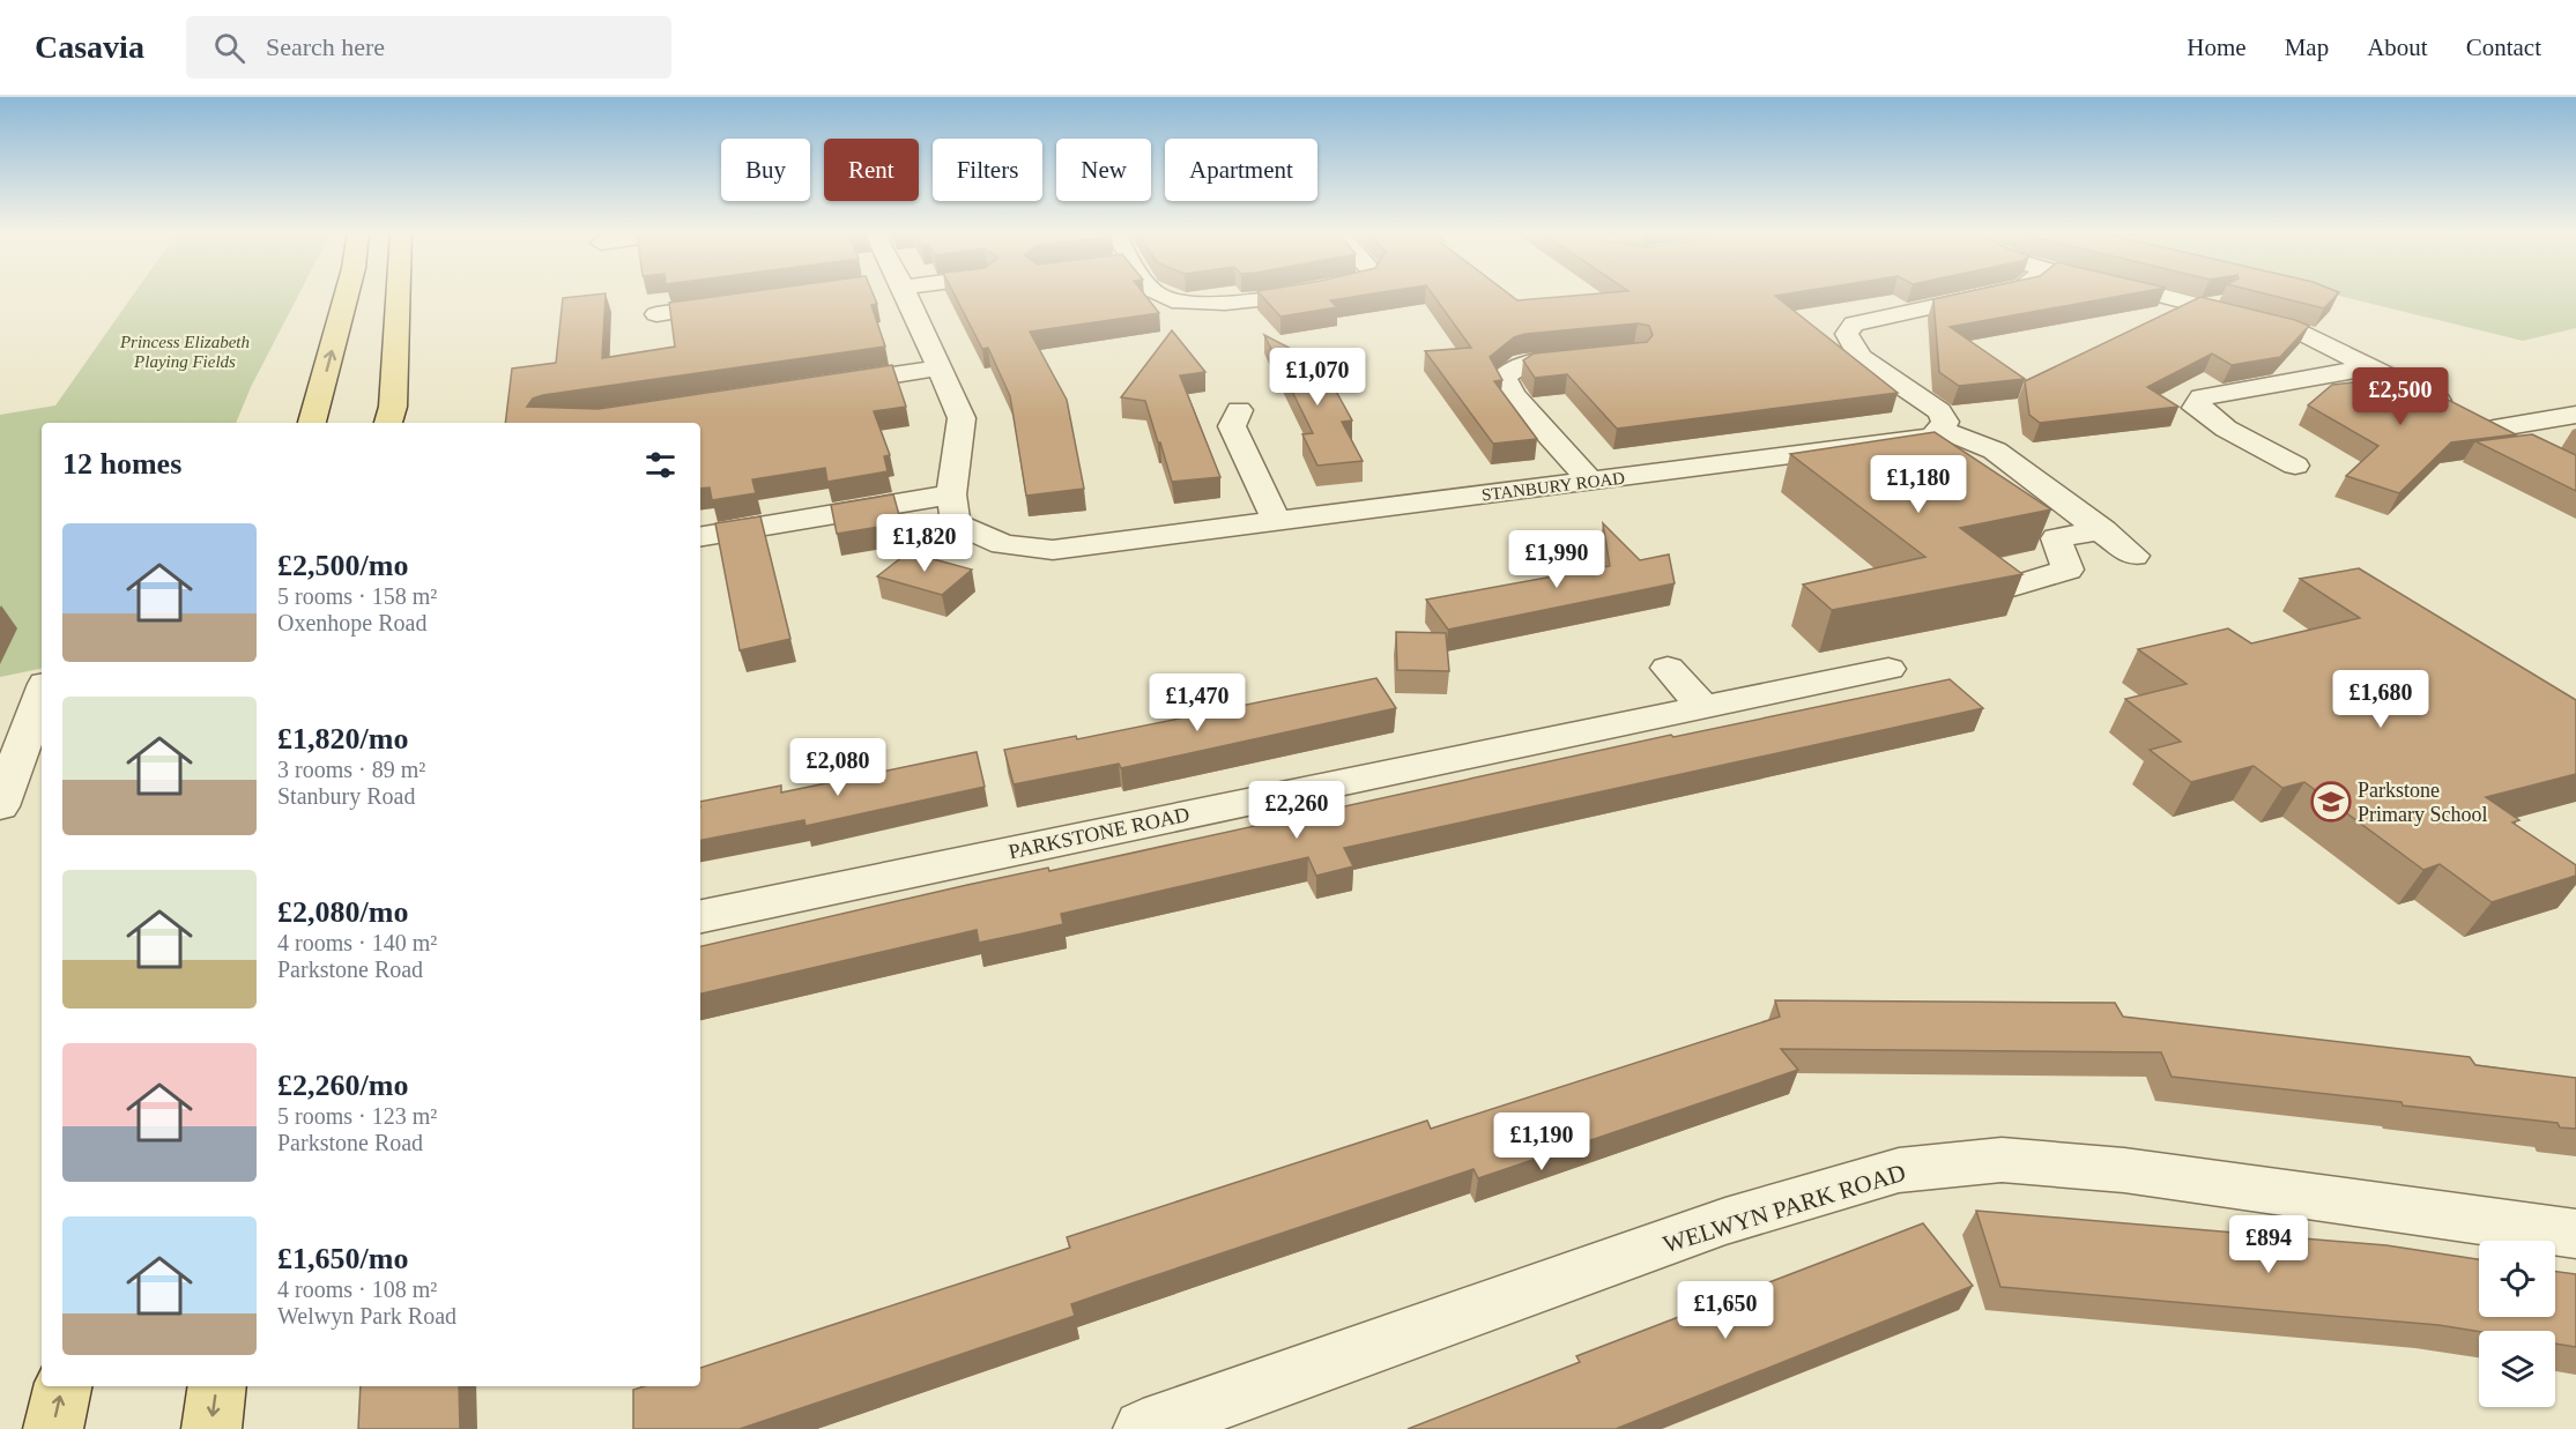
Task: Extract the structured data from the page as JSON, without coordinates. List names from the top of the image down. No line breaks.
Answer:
{"streets":{"street":["STANBURY ROAD","PARKSTONE ROAD","WELWYN PARK ROAD"]},"parks":["Princess Elizabeth Playing Fields"],"places":{"school or university":["Parkstone Primary School"]},"page":{"header":"Casavia","search":"Search here","nav":["Home","Map","About","Contact"],"chip":["Buy","Rent","Filters","New","Apartment"],"price":["£1,070","£2,500","£1,180","£1,820","£1,990","£1,680","£1,470","£2,080","£2,260","£1,190","£894","£1,650"],"heading":"12 homes","list":[{"name":"£2,500/mo","note":"5 rooms · 158 m² · Oxenhope Road"},{"name":"£1,820/mo","note":"3 rooms · 89 m² · Stanbury Road"},{"name":"£2,080/mo","note":"4 rooms · 140 m² · Parkstone Road"},{"name":"£2,260/mo","note":"5 rooms · 123 m² · Parkstone Road"},{"name":"£1,650/mo","note":"4 rooms · 108 m² · Welwyn Park Road"}]}}
